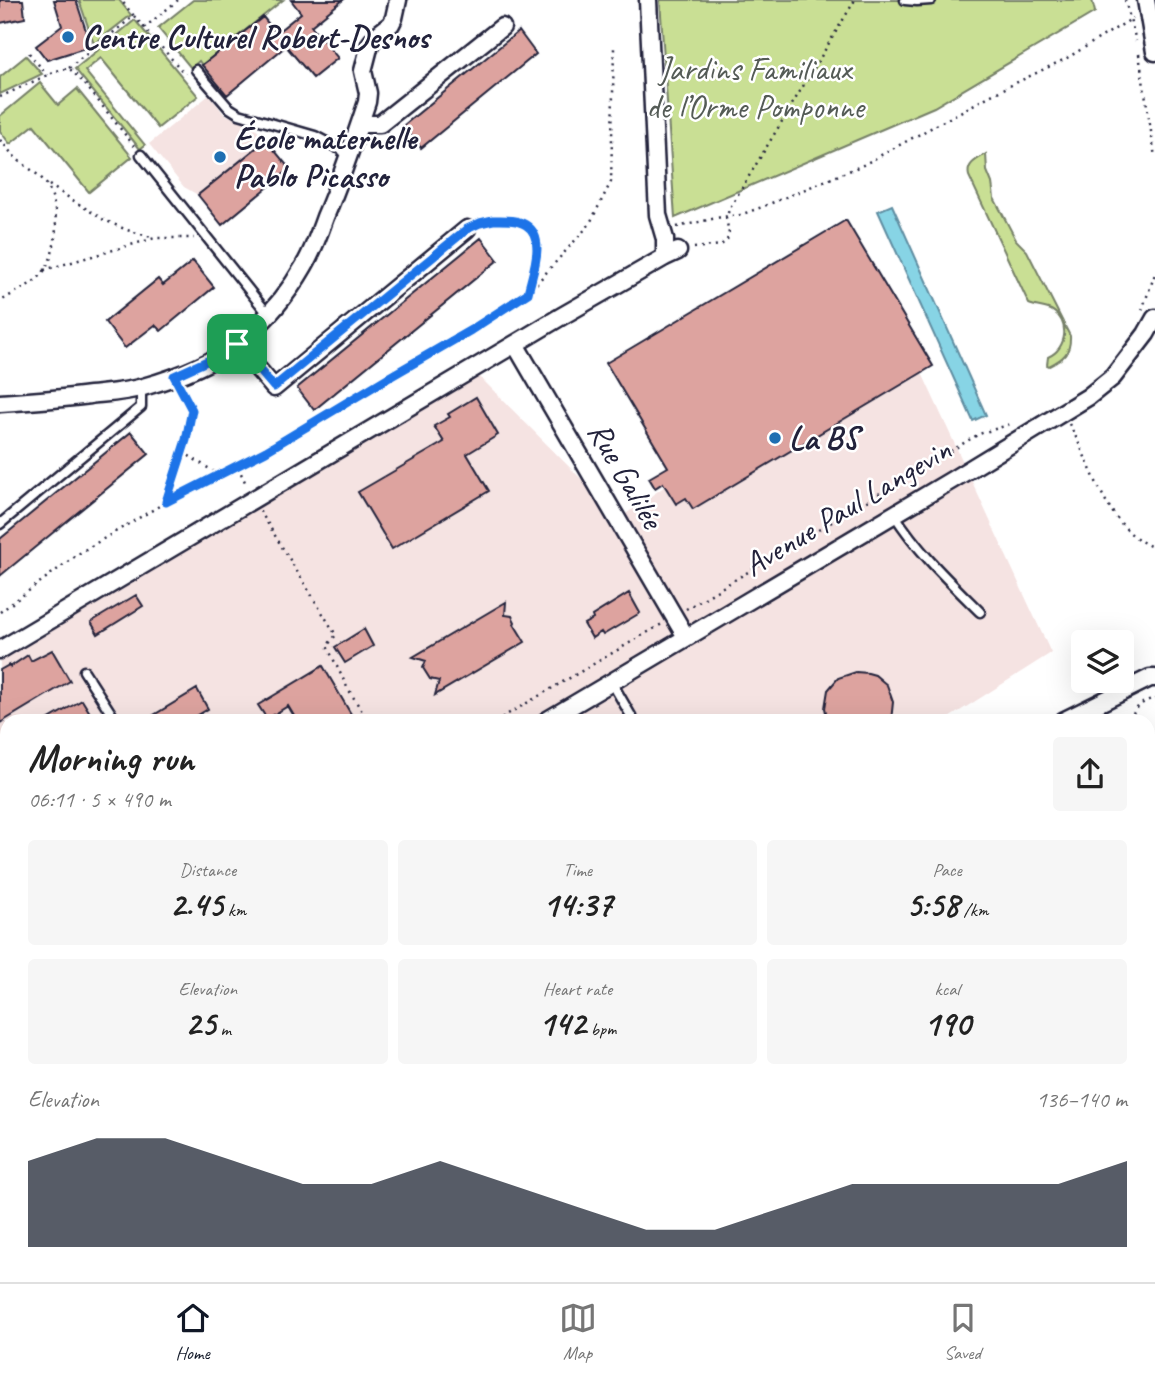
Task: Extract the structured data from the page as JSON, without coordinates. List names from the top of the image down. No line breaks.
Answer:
{"streets":{"street":["Rue Galilée","Avenue Paul Langevin"]},"crossings":[["Rue Galilée","Avenue Paul Langevin"]],"parks":["Jardins Familiaux de l’Orme Pomponne"],"places":["Centre Culturel Robert-Desnos","École maternelle Pablo Picasso","La BS"],"page":{"heading":["Morning run","06:11 · 5 × 490 m"],"stats":[["Distance","2.45 km"],["Time","14:37"],["Pace","5:58 /km"],["Elevation","25 m"],["Heart rate","142 bpm"],["kcal","190"]],"chart":["Elevation","136–140 m"],"tabs":["Home","Map","Saved"]}}
